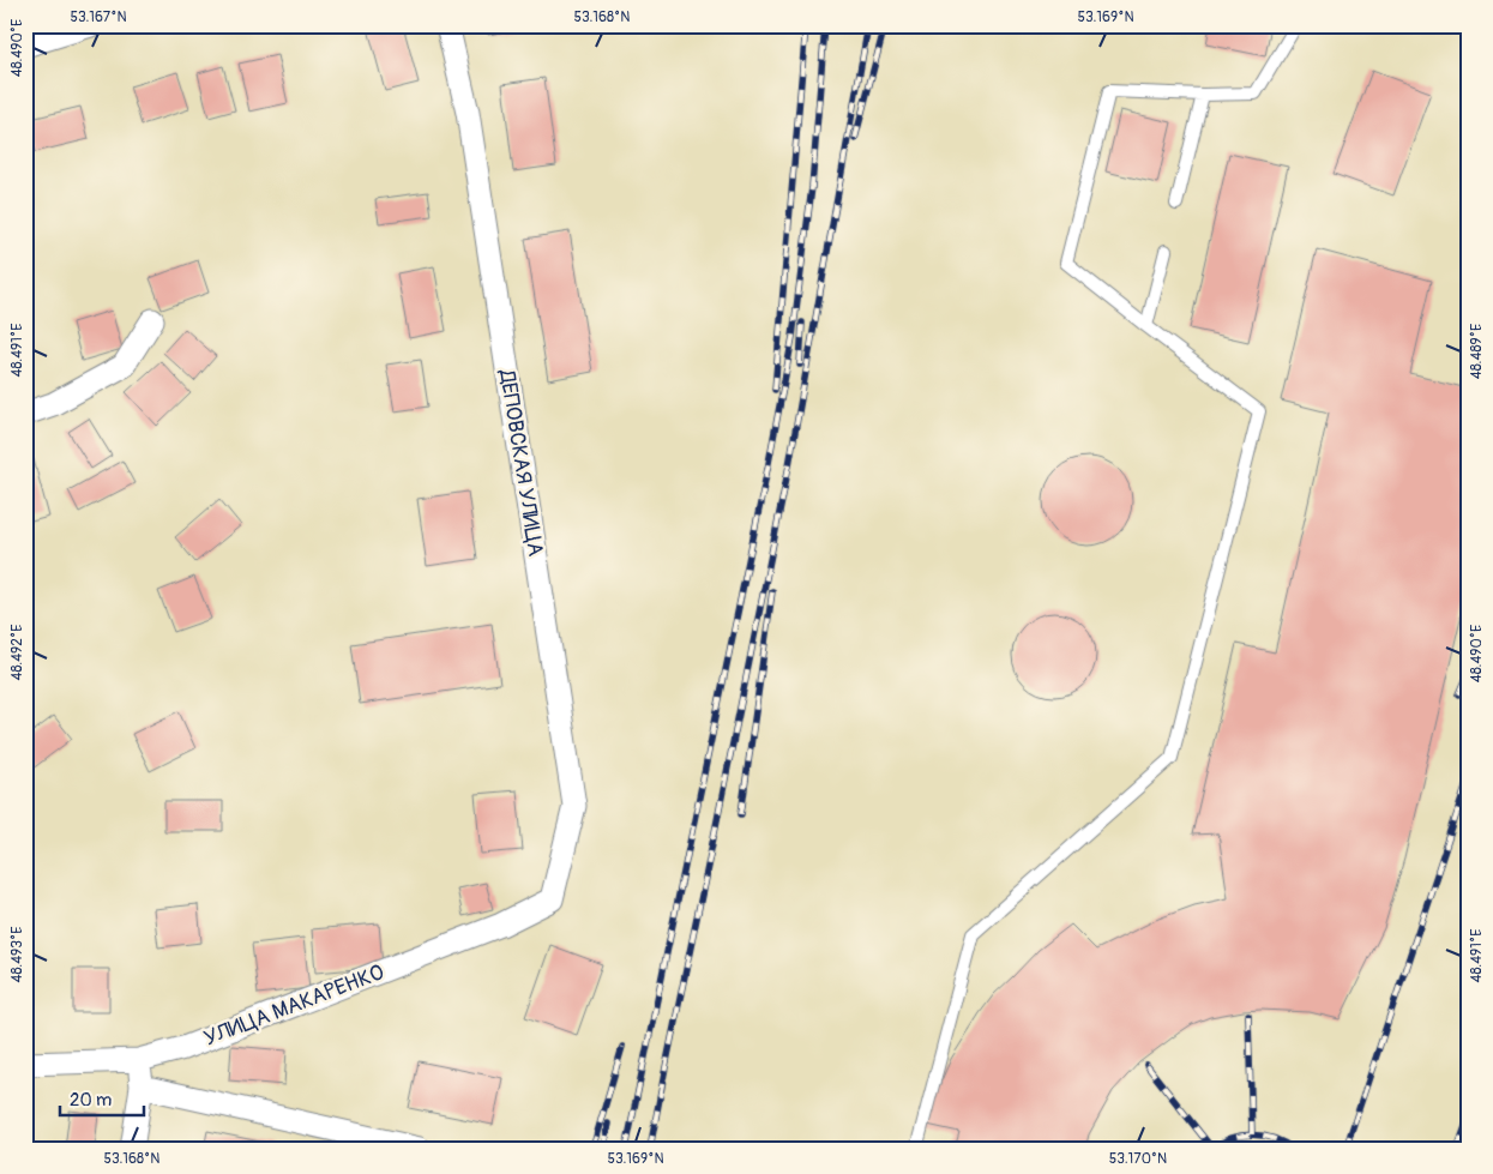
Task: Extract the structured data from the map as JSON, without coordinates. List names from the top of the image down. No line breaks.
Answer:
{"streets":{"street":["ДЕПОВСКАЯ УЛИЦА","УЛИЦА МАКАРЕНКО"]},"crossings":[["ДЕПОВСКАЯ УЛИЦА","УЛИЦА МАКАРЕНКО"]],"scale_bar":"20 m","coordinates":["53.167°N","53.168°N","53.169°N","48.490°E","48.491°E","48.489°E","48.492°E","48.493°E","53.170°N"]}
